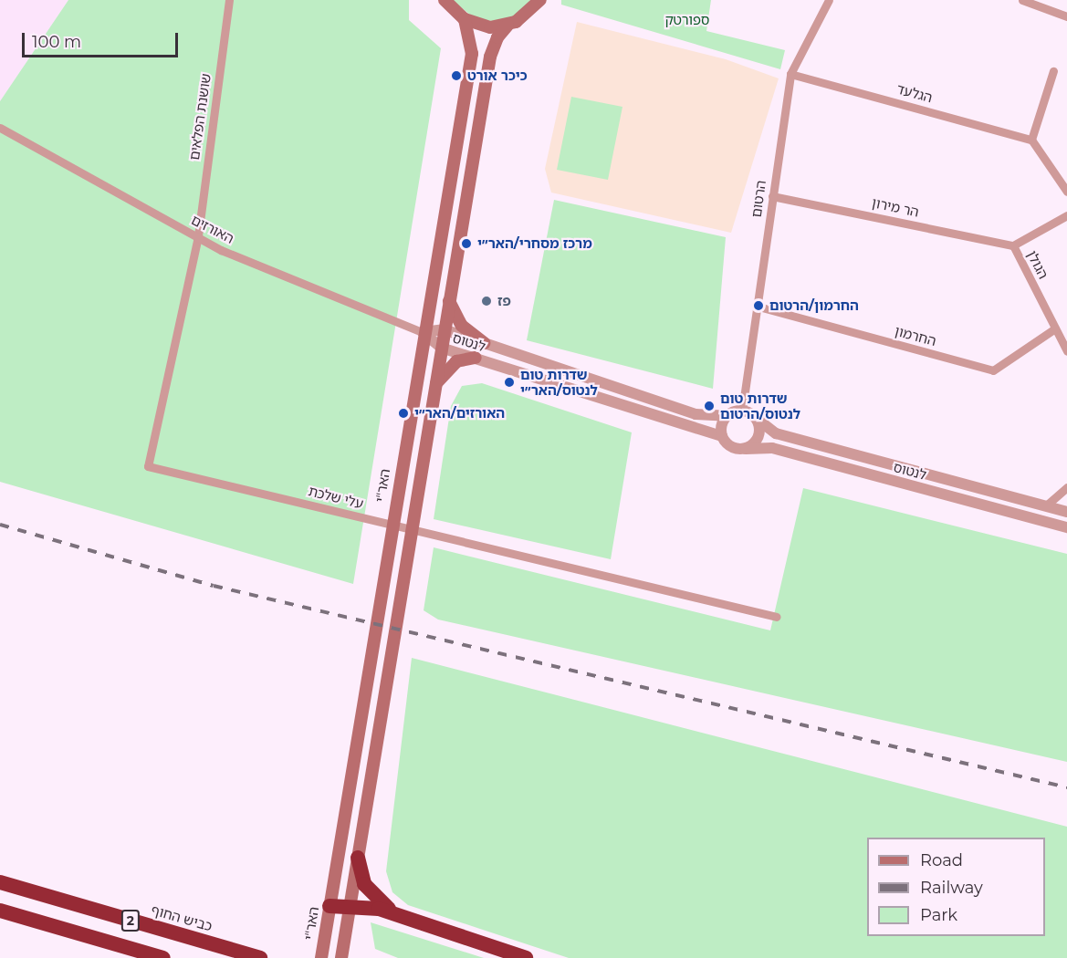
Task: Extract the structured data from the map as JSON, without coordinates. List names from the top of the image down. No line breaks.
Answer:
{"streets":{"highway":["כביש החוף","2"],"main road":["האר\"י"],"street":["הגלעד","שושנת הפלאים","הרטום","הר מירון","האורזים","הגולן","החרמון","לנטוס","עלי שלכת"]},"crossings":[["הגלעד","הרטום"],["שושנת הפלאים","האורזים"],["שושנת הפלאים","עלי שלכת"],["הרטום","הר מירון"],["הרטום","החרמון"],["הרטום","לנטוס"],["הר מירון","הגולן"],["האורזים","לנטוס"],["האורזים","האר\"י"],["האורזים","עלי שלכת"],["הגולן","החרמון"],["לנטוס","האר\"י"]],"parks":["ספורטק"],"places":["כיכר אורט","מרכז מסחרי/האר״י","פז","החרמון/הרטום","שדרות טום לנטוס/האר״י","שדרות טום לנטוס/הרטום","האורזים/האר״י"],"legend":["Road","Railway","Park"],"scale_bar":"100 m"}
